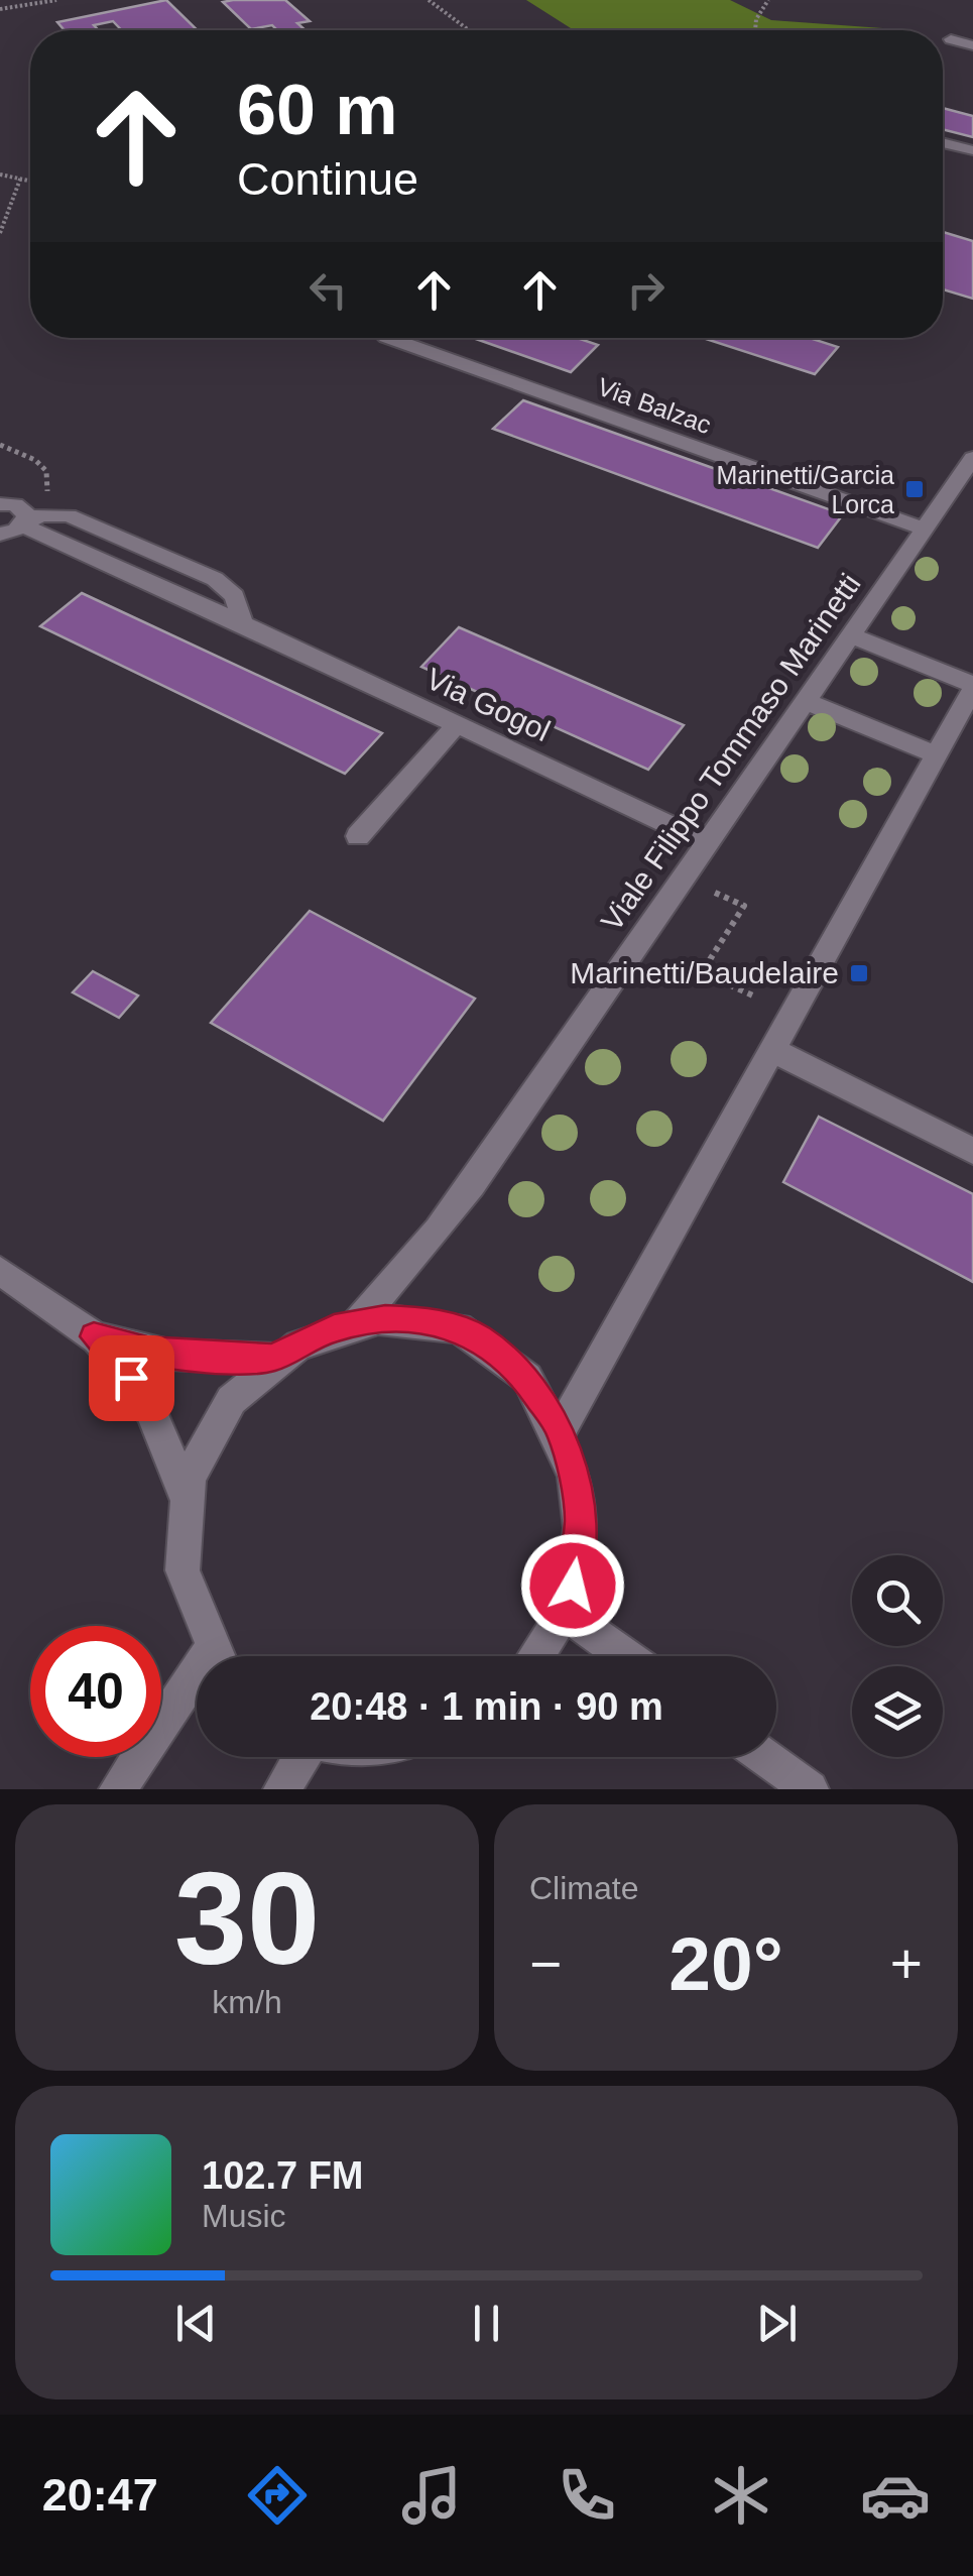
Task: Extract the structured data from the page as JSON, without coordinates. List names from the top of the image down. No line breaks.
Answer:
{"streets":{"street":["Via Balzac","Via Gogol","Viale Filippo Tommaso Marinetti"]},"crossings":[["Via Balzac","Viale Filippo Tommaso Marinetti"],["Via Gogol","Viale Filippo Tommaso Marinetti"]],"places":{"transit":["Marinetti/Garcia Lorca","Marinetti/Baudelaire"]},"page":{"turn":["60 m","Continue"],"limit":"40","trip":"20:48 · 1 min · 90 m","tile":[["30","km/h"],"Climate"],"heat":["−","20°","+"],"song":["102.7 FM","Music"],"tabs":"20:47"}}
